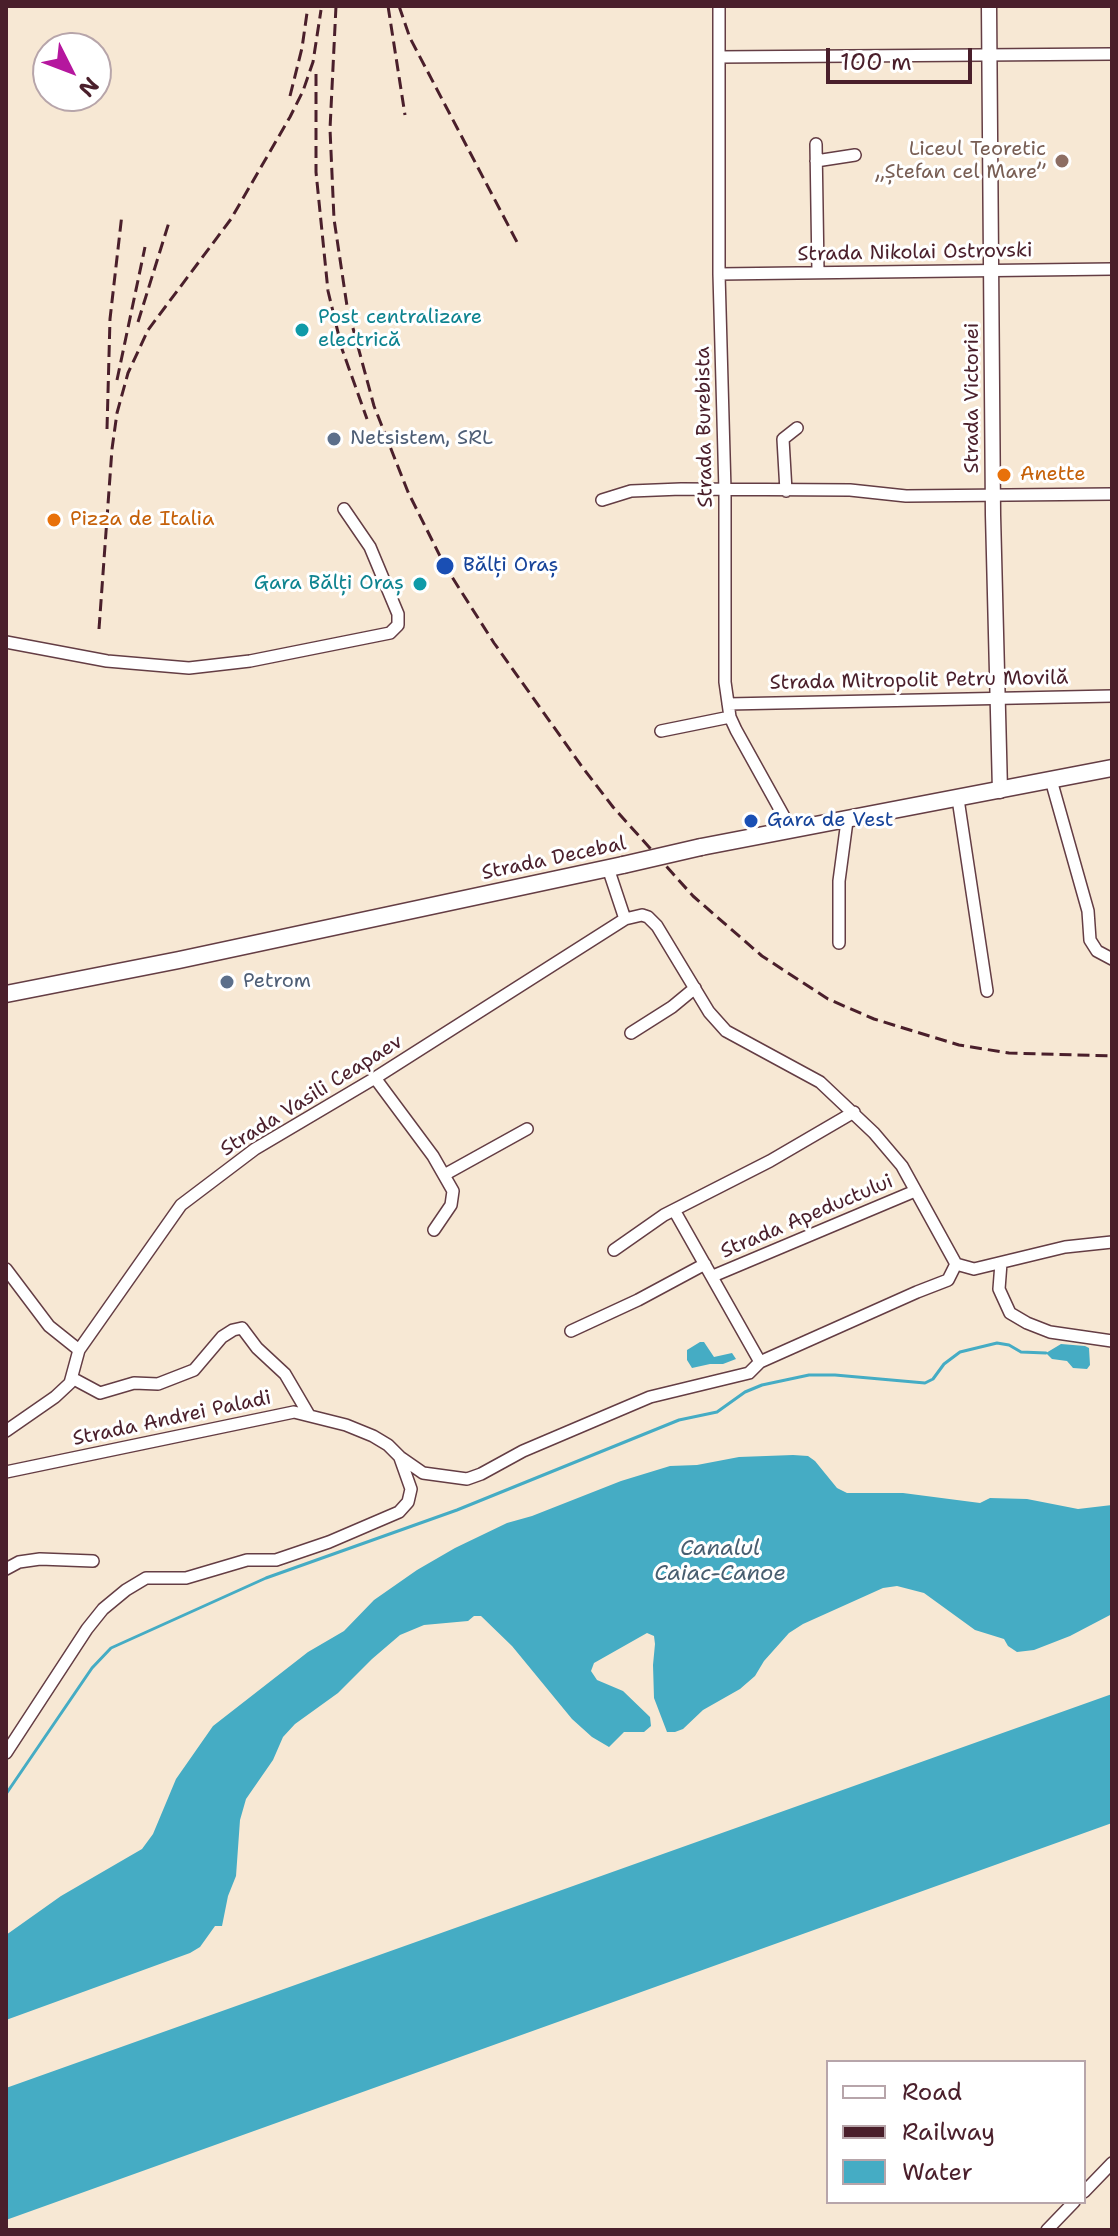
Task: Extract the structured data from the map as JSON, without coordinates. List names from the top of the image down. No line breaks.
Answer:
{"streets":{"main road":["Strada Decebal"],"street":["Strada Nikolai Ostrovski","Strada Victoriei","Strada Burebista","Strada Mitropolit Petru Movilă","Strada Vasili Ceapaev","Strada Apeductului","Strada Andrei Paladi"]},"crossings":[["Strada Nikolai Ostrovski","Strada Victoriei"],["Strada Nikolai Ostrovski","Strada Burebista"],["Strada Victoriei","Strada Mitropolit Petru Movilă"],["Strada Victoriei","Strada Decebal"],["Strada Burebista","Strada Mitropolit Petru Movilă"],["Strada Burebista","Strada Decebal"]],"water":["Canalul Caiac-Canoe"],"places":["Liceul Teoretic „Ștefan cel Mare”","Post centralizare electrică","Netsistem, SRL","Anette","Pizza de Italia","Bălți Oraș","Gara Bălți Oraș","Gara de Vest","Petrom"],"legend":["Road","Railway","Water"],"scale_bar":"100 m","north":"bottom right"}
